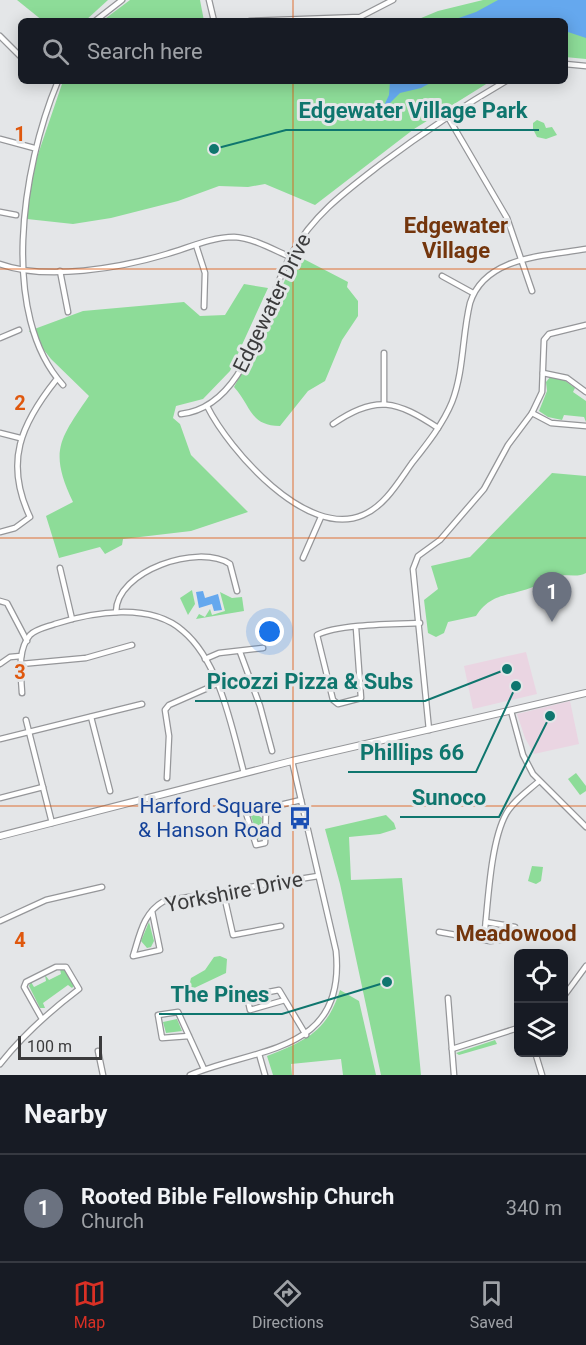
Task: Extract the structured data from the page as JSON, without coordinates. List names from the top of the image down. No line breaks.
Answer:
{"streets":{"street":["Edgewater Drive","Yorkshire Drive"]},"districts":["Edgewater Village","Meadowood"],"places":{"other":["Edgewater Village Park","Picozzi Pizza & Subs","Phillips 66","Sunoco","The Pines"],"bus stop":["Harford Square & Hanson Road"]},"scale_bar":"100 m","page":{"search":"Search here","pins":"1","scale":"100 m","heading":"Nearby","list":[{"mark":"1","name":"Rooted Bible Fellowship Church","note":"Church","value":"340 m"}],"nav":["Map","Directions","Saved"]},"grid":{"rows":["1","2","3","4"]}}
